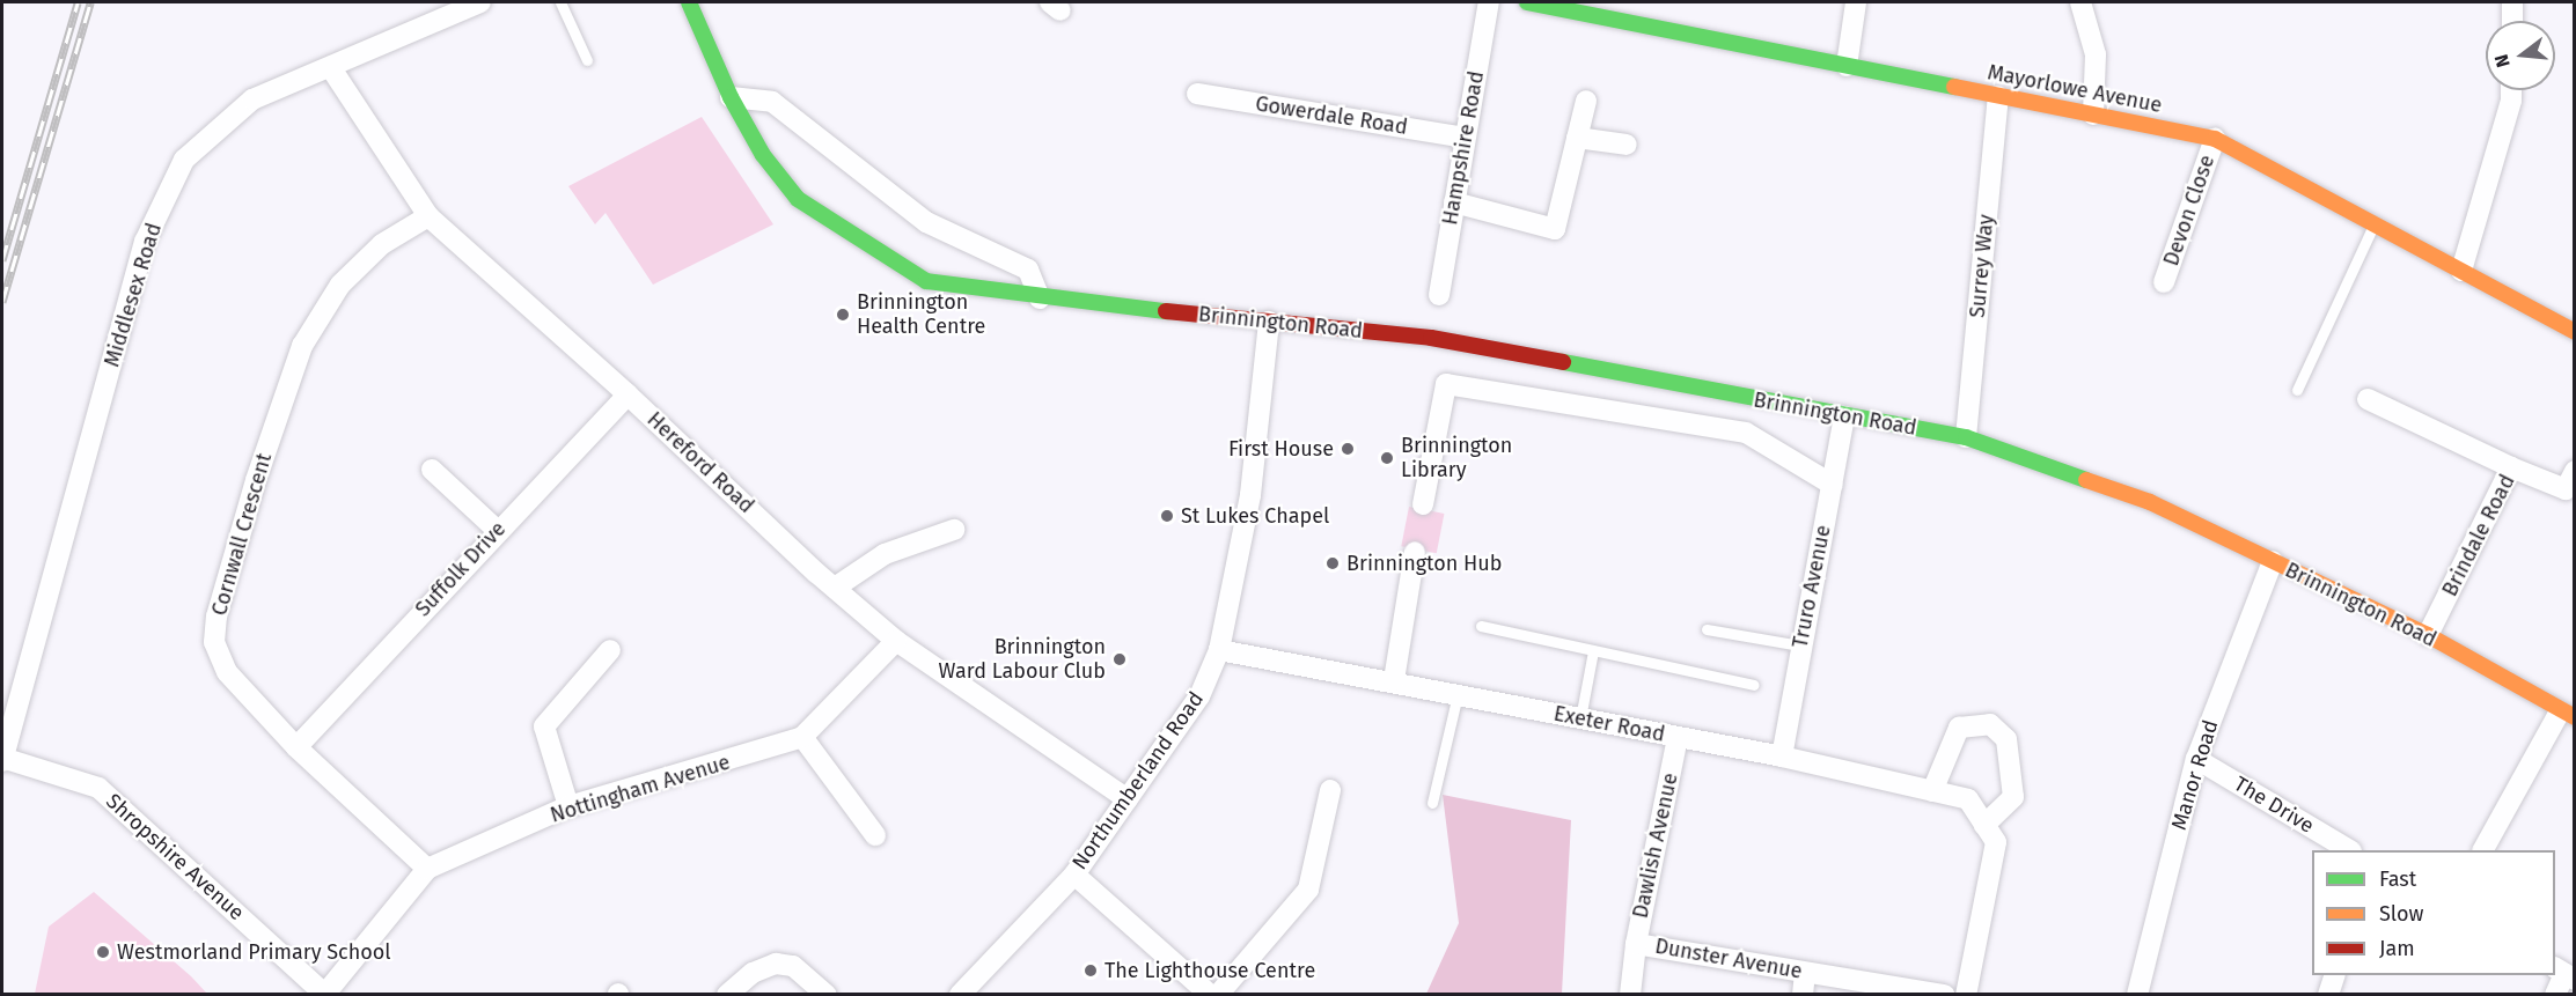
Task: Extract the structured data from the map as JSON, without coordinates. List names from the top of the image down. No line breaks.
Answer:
{"streets":{"street":["Mayorlowe Avenue","Gowerdale Road","Hampshire Road","Devon Close","Surrey Way","Middlesex Road","Brinnington Road","Hereford Road","Cornwall Crescent","Brindale Road","Suffolk Drive","Truro Avenue","Exeter Road","Manor Road","Northumberland Road","Nottingham Avenue","The Drive","Dawlish Avenue","Shropshire Avenue","Dunster Avenue"]},"crossings":[["Mayorlowe Avenue","Devon Close"],["Mayorlowe Avenue","Surrey Way"],["Gowerdale Road","Hampshire Road"],["Surrey Way","Brinnington Road"],["Middlesex Road","Hereford Road"],["Middlesex Road","Shropshire Avenue"],["Brinnington Road","Brindale Road"],["Brinnington Road","Truro Avenue"],["Brinnington Road","Manor Road"],["Brinnington Road","Northumberland Road"],["Hereford Road","Cornwall Crescent"],["Hereford Road","Suffolk Drive"],["Hereford Road","Northumberland Road"],["Hereford Road","Nottingham Avenue"],["Cornwall Crescent","Suffolk Drive"],["Cornwall Crescent","Nottingham Avenue"],["Truro Avenue","Exeter Road"],["Exeter Road","Northumberland Road"],["Exeter Road","Dawlish Avenue"],["Manor Road","The Drive"],["Nottingham Avenue","Shropshire Avenue"],["Dawlish Avenue","Dunster Avenue"]],"places":["Brinnington Health Centre","First House","Brinnington Library","St Lukes Chapel","Brinnington Hub","Brinnington Ward Labour Club","Westmorland Primary School","The Lighthouse Centre"],"legend":["Fast","Slow","Jam"],"north":"left"}
